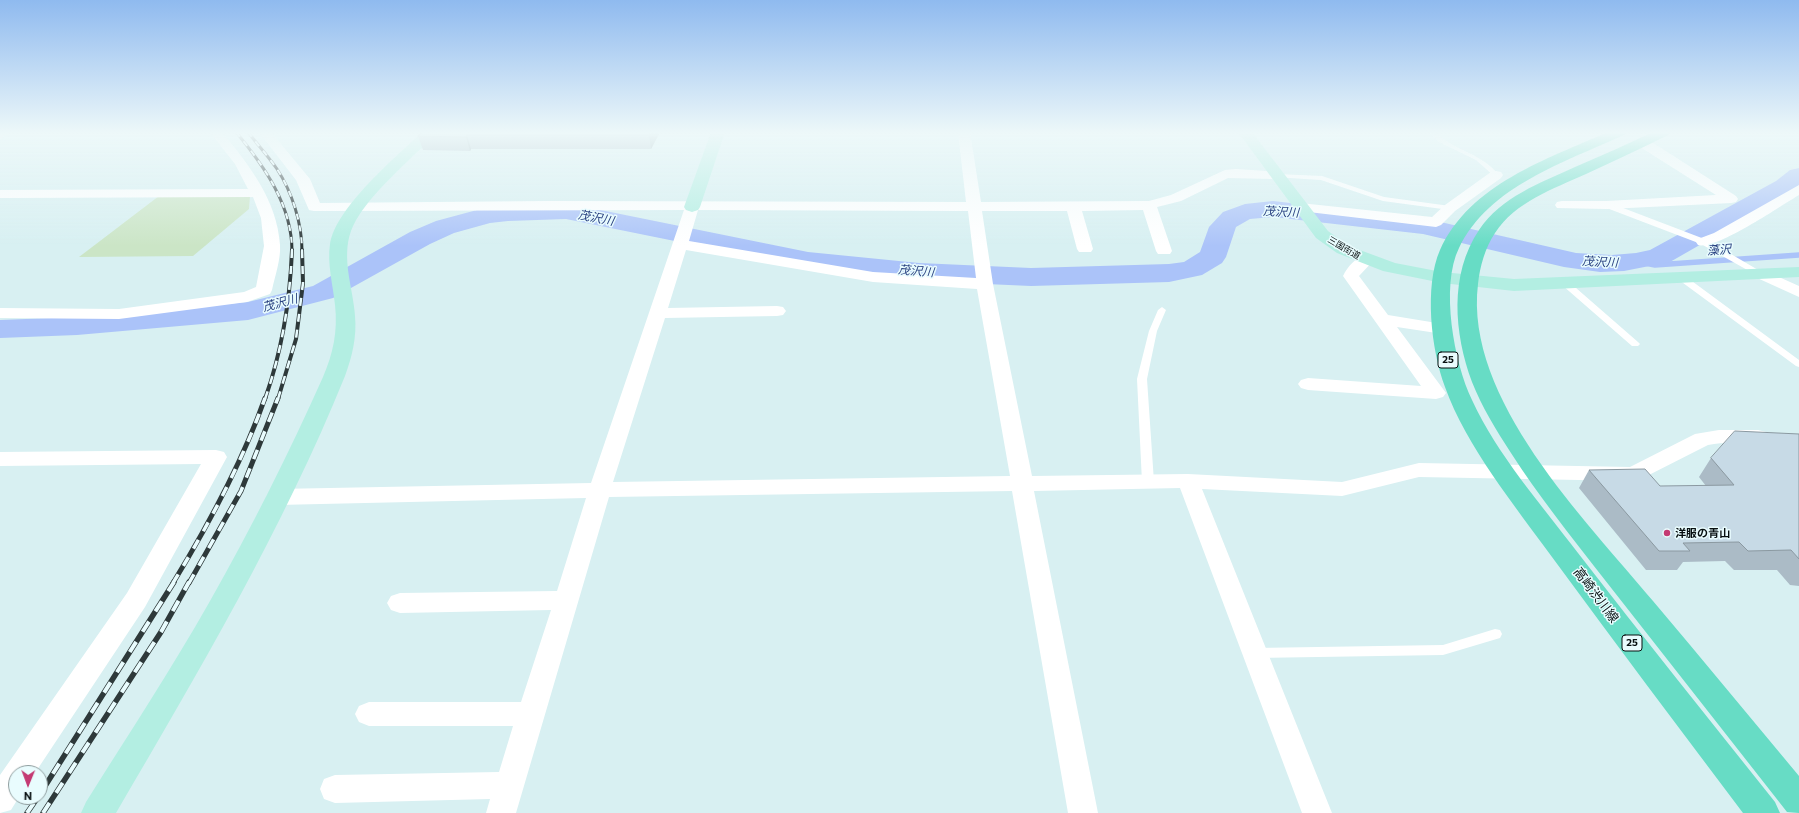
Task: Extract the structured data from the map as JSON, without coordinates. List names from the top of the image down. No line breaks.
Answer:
{"streets":{"main road":["25","高崎渋川線"],"street":["三国街道"]},"crossings":[["三国街道","25"],["25","高崎渋川線"]],"water":["茂沢川","藻沢"],"places":["洋服の青山"],"north":"bottom"}
